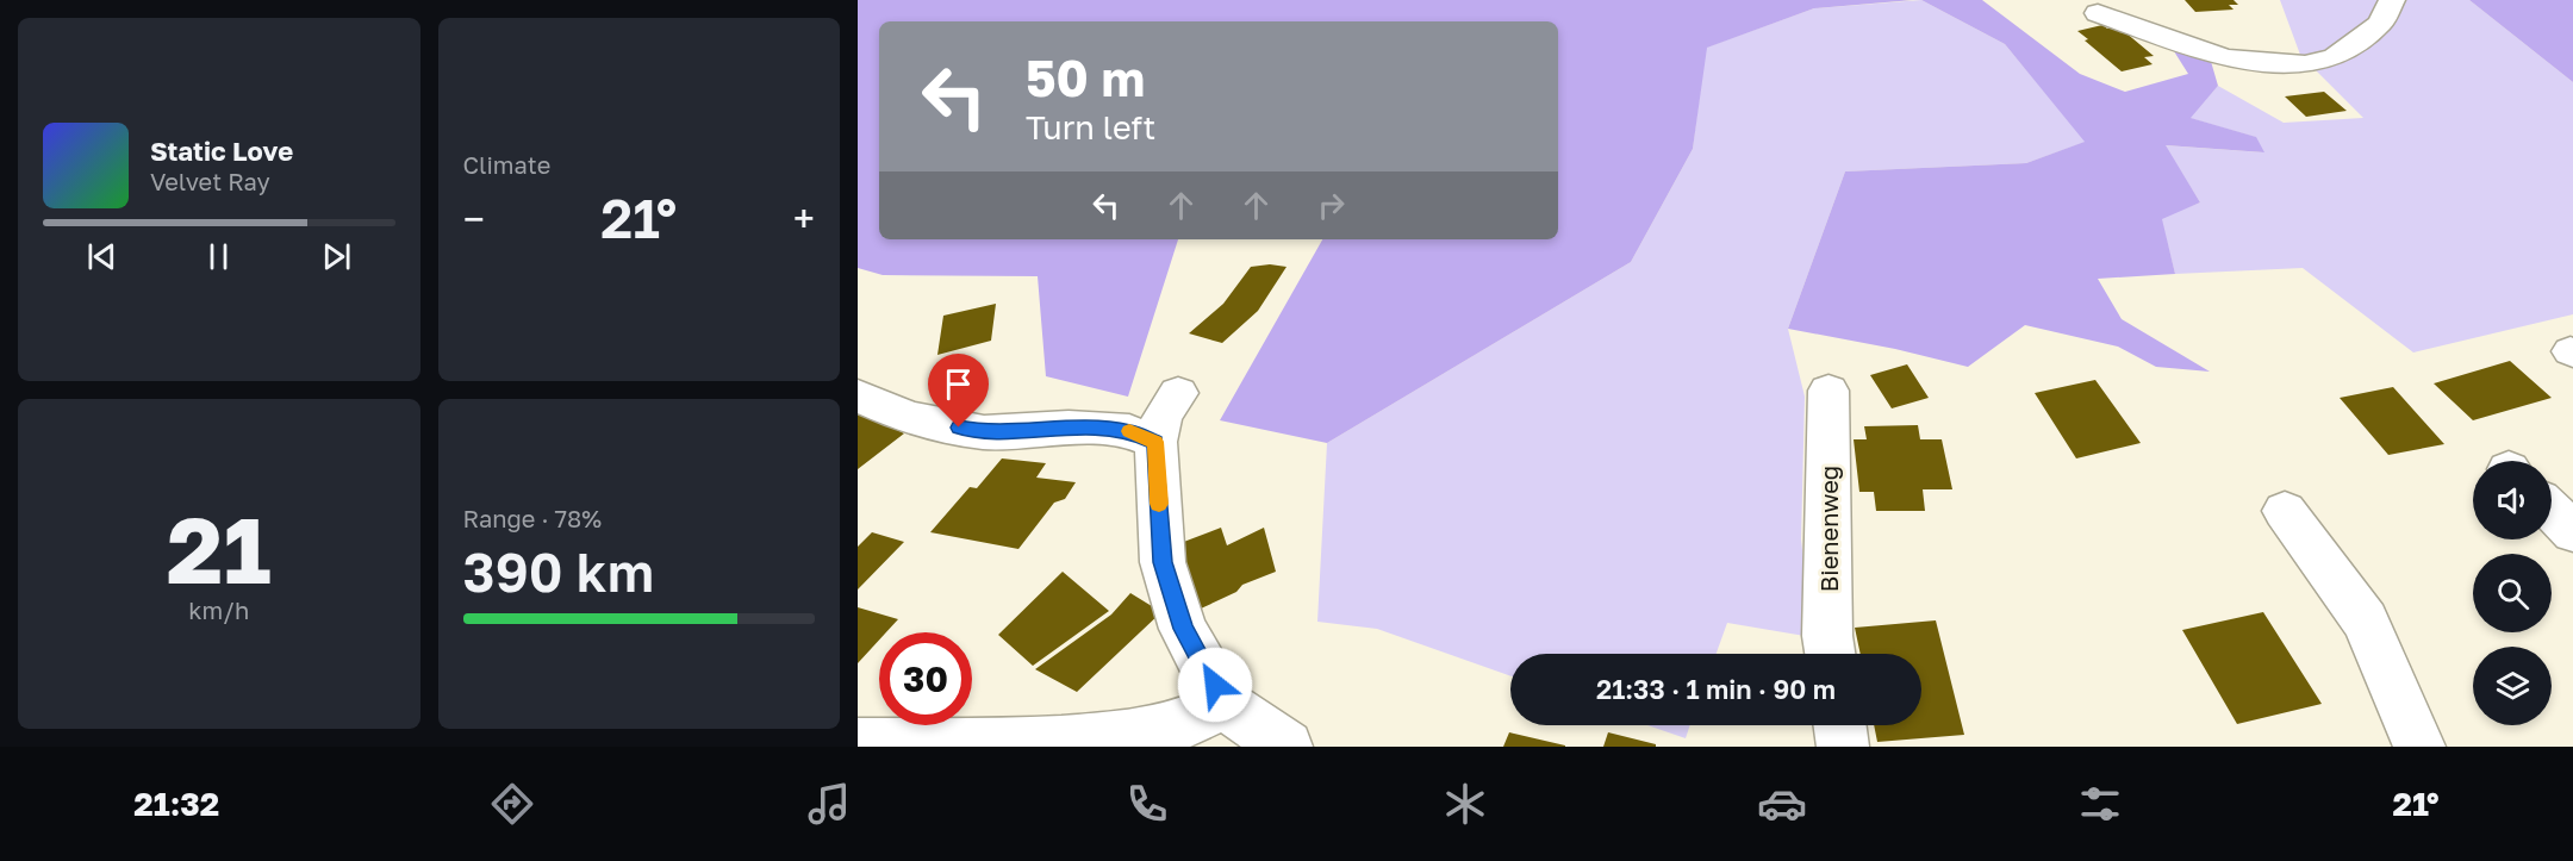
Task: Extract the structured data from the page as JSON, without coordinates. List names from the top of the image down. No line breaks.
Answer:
{"streets":{"street":["Bienenweg"]},"page":{"tile":["Climate",["21","km/h"],["Range · 78%","390 km"]],"turn":["50 m","Turn left"],"song":["Static Love","Velvet Ray"],"heat":["−","21°","+"],"limit":"30","trip":"21:33 · 1 min · 90 m","tabs":["21:32","21°"]}}
